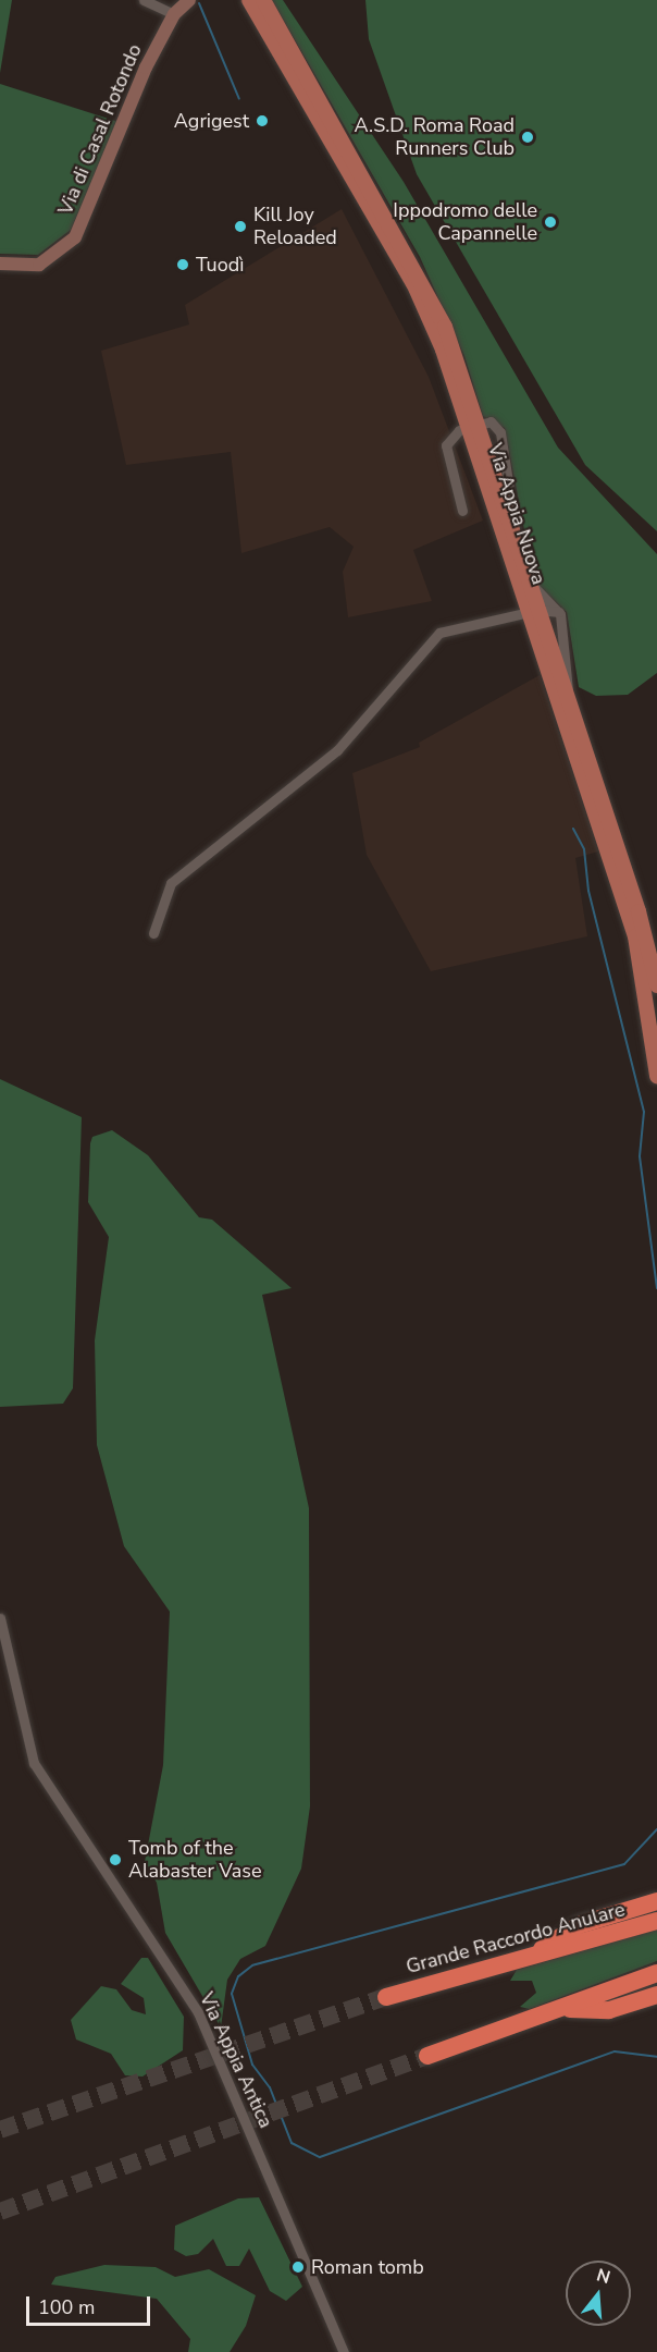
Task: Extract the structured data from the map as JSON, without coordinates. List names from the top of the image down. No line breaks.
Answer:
{"streets":{"highway":["Grande Raccordo Anulare"],"main road":["Via Appia Nuova"],"street":["Via di Casal Rotondo","Via Appia Antica"]},"places":["Agrigest","A.S.D. Roma Road Runners Club","Ippodromo delle Capannelle","Kill Joy Reloaded","Tuodì","Tomb of the Alabaster Vase","Roman tomb"],"scale_bar":"100 m","north":"top"}
